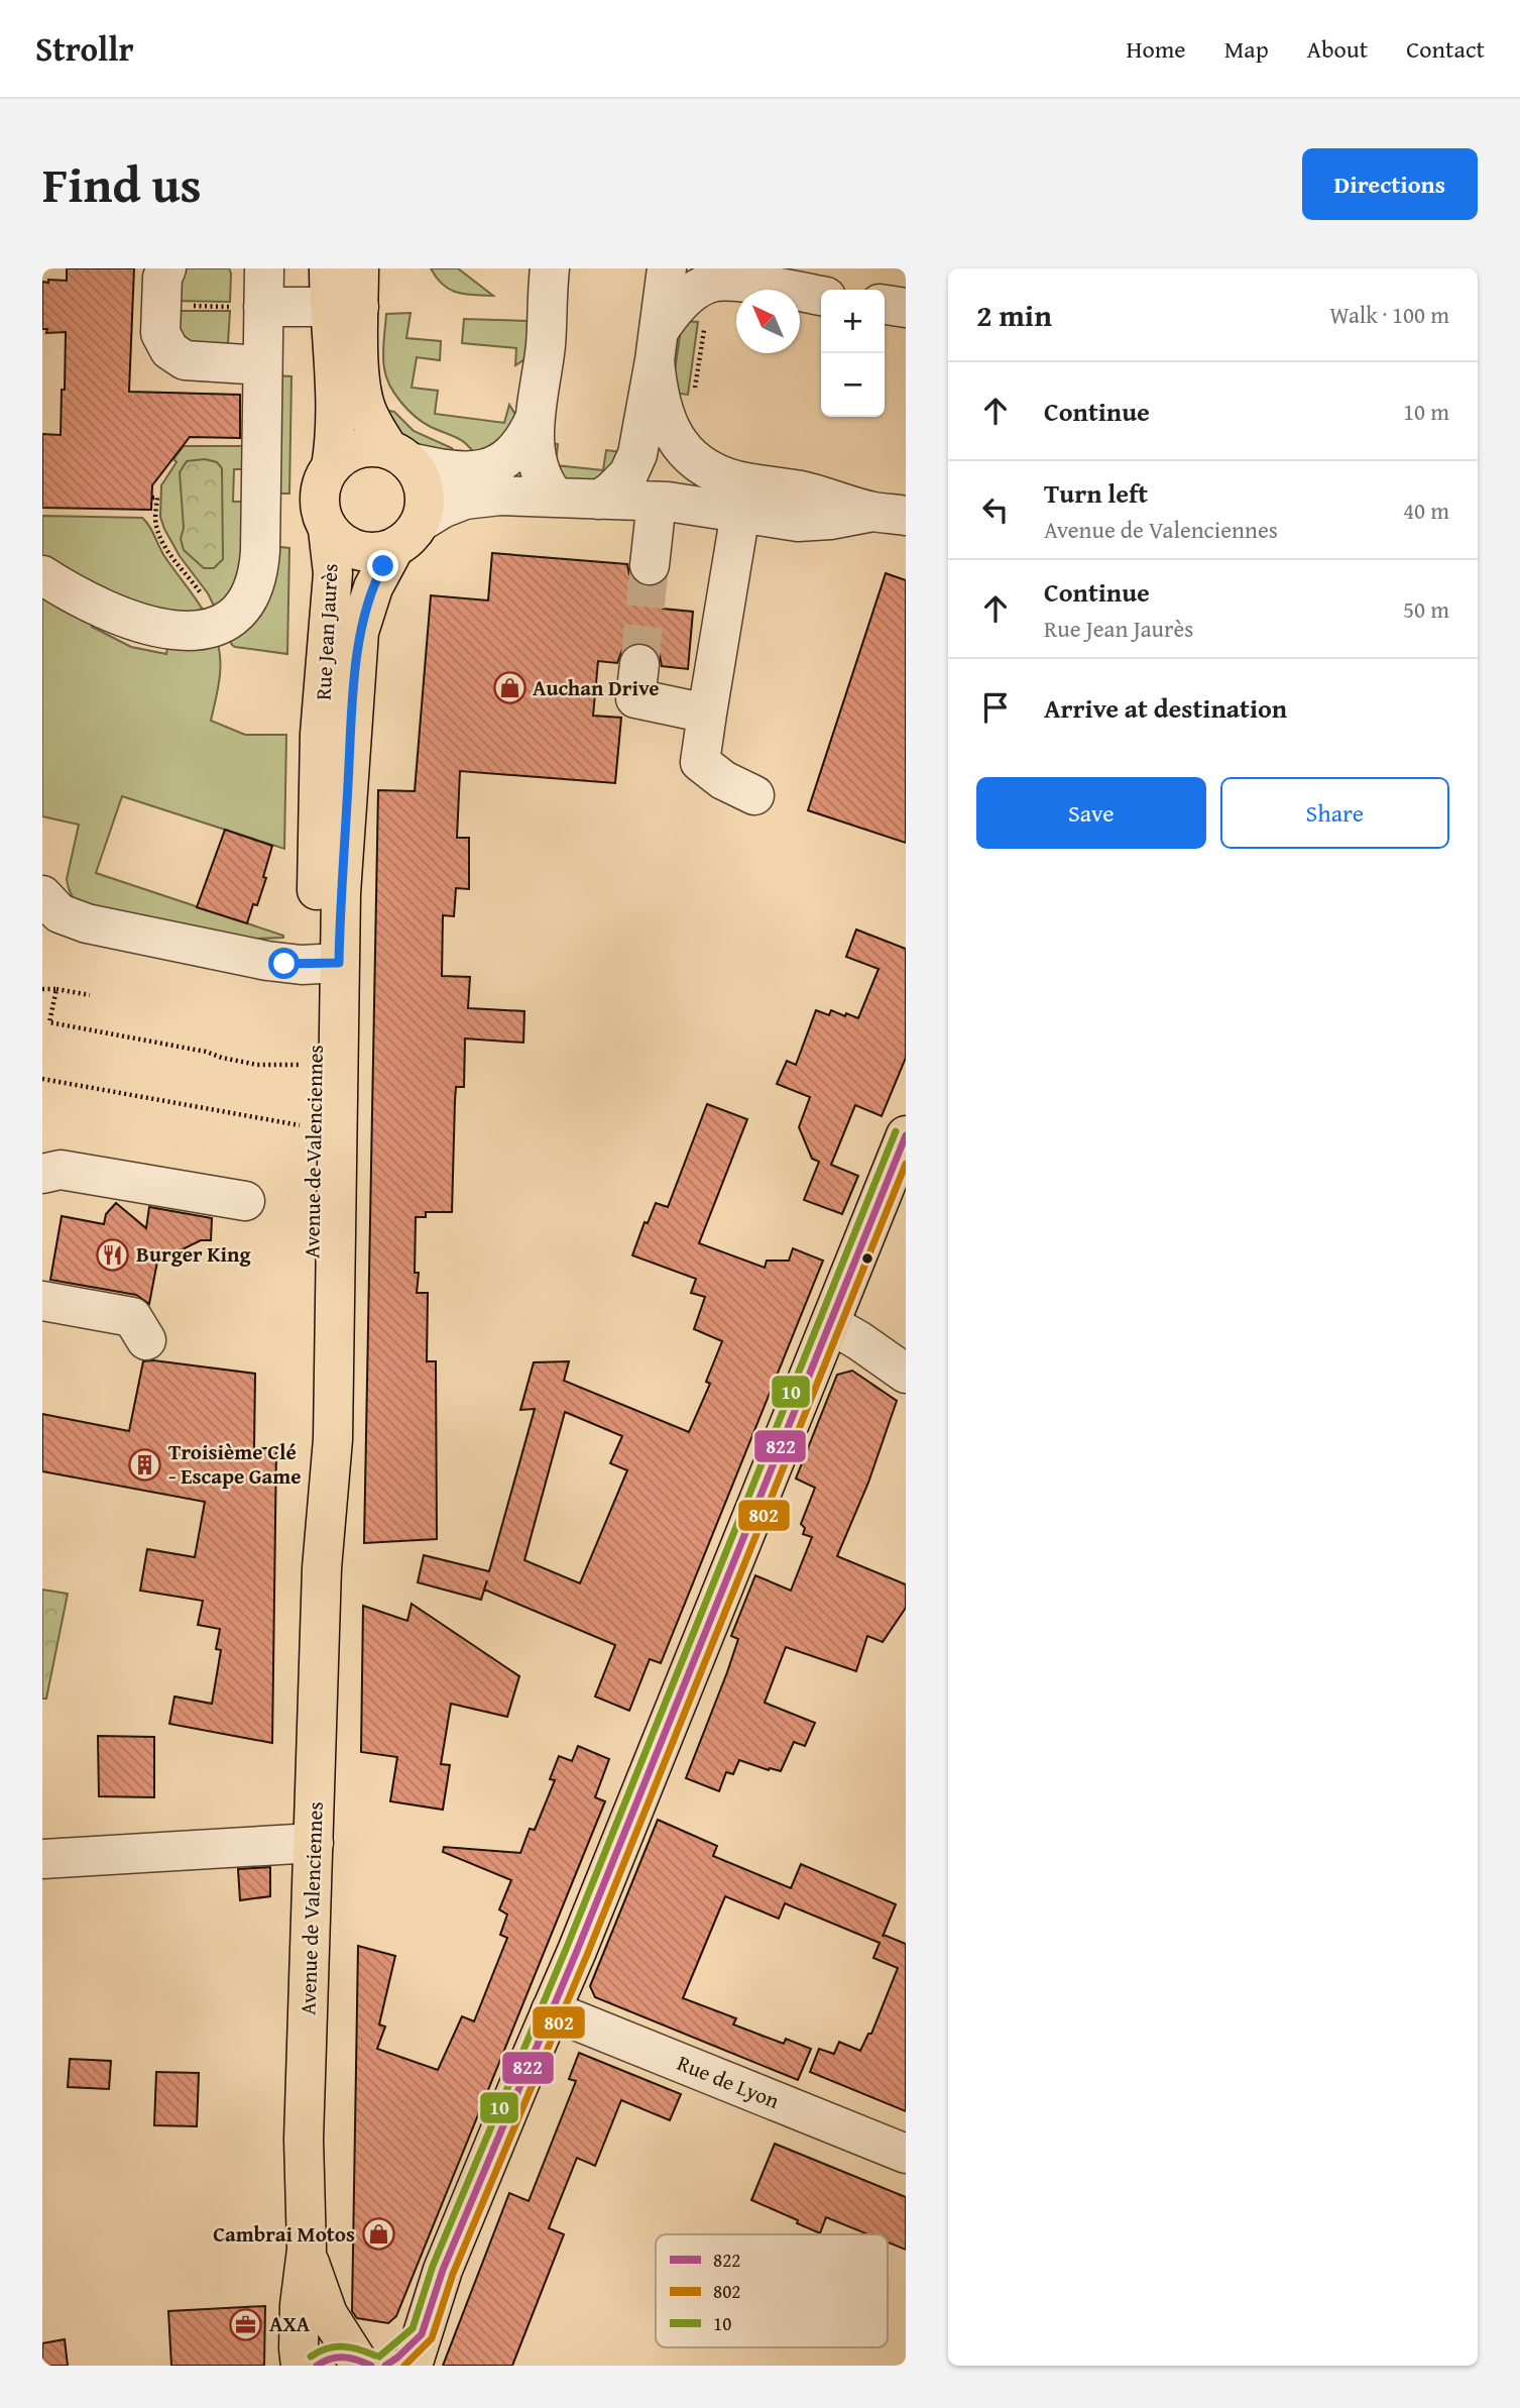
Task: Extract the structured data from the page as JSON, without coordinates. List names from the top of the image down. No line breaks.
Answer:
{"streets":{"main road":["Rue Jean Jaurès","Avenue de Valenciennes"],"street":["Rue de Lyon"]},"crossings":[["Rue Jean Jaurès","Avenue de Valenciennes"]],"places":{"shop":["Auchan Drive","Cambrai Motos"],"restaurant":["Burger King"],"building":["Troisième Clé - Escape Game"],"office":["AXA"]},"lines":["transit line 10","transit line 822","transit line 802"],"legend":["822","802","10"],"north":"top left","page":{"header":"Strollr","nav":["Home","Map","About","Contact"],"title":"Find us","buttons":["Directions",["Save","Share"]],"heading":["2 min","Walk · 100 m"],"map_buttons":["+","−"],"list":[["Continue","10 m"],["Turn left","Avenue de Valenciennes","40 m"],["Continue","Rue Jean Jaurès","50 m"],"Arrive at destination"]}}
